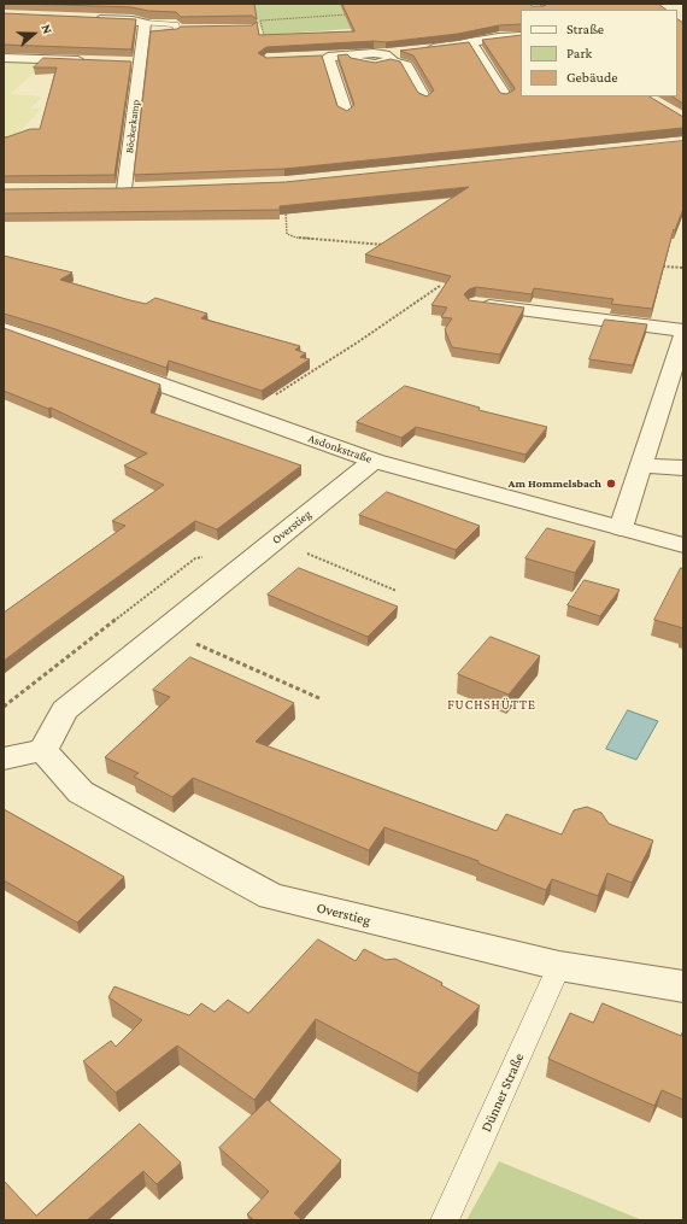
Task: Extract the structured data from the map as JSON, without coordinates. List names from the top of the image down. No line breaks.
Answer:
{"streets":{"street":["Böckerkamp","Asdonkstraße","Overstieg"],"lane":["Dünner Straße"]},"crossings":[["Asdonkstraße","Overstieg"],["Overstieg","Dünner Straße"]],"districts":["FUCHSHÜTTE"],"places":["Am Hommelsbach"],"legend":["Straße","Park","Gebäude"],"north":"right"}
